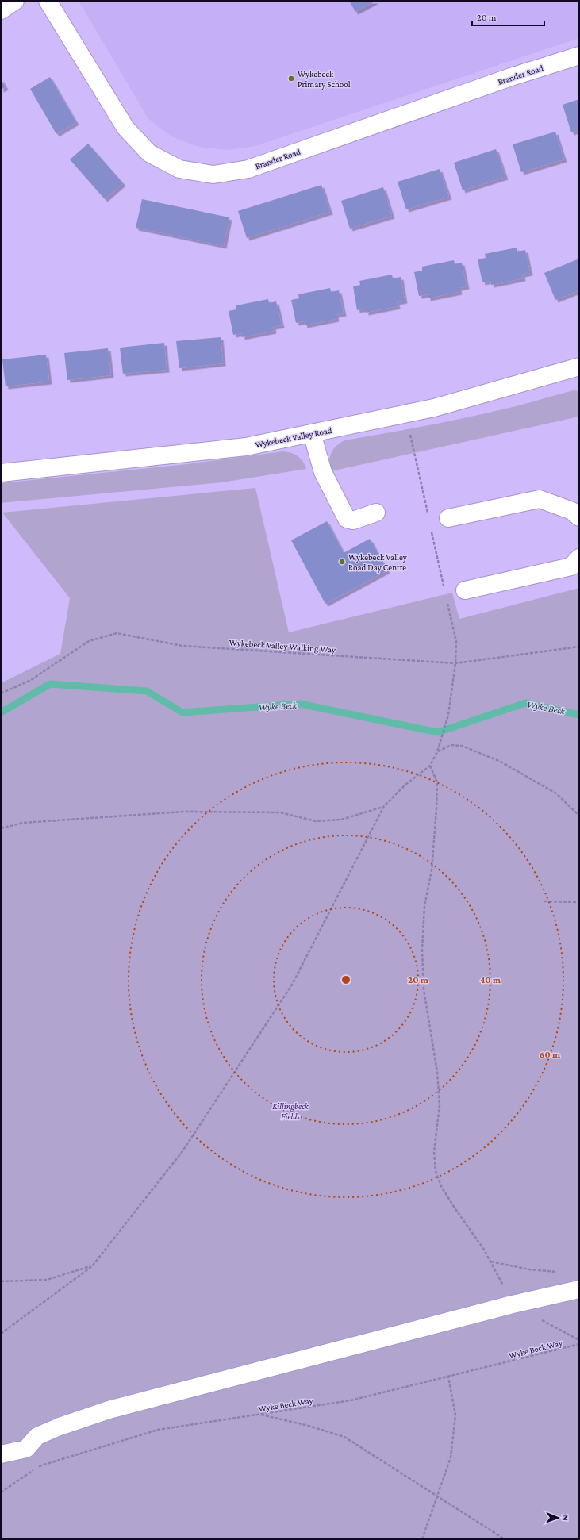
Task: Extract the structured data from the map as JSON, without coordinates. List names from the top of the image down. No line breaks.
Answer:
{"streets":{"street":["Brander Road","Wykebeck Valley Road"],"path":["Wykebeck Valley Walking Way","Wyke Beck Way"]},"water":["Wyke Beck"],"parks":["Killingbeck Fields"],"places":["Wykebeck Primary School","Wykebeck Valley Road Day Centre"],"scale_bar":"20 m","north":"right","rings":["20 m","40 m","60 m"]}
